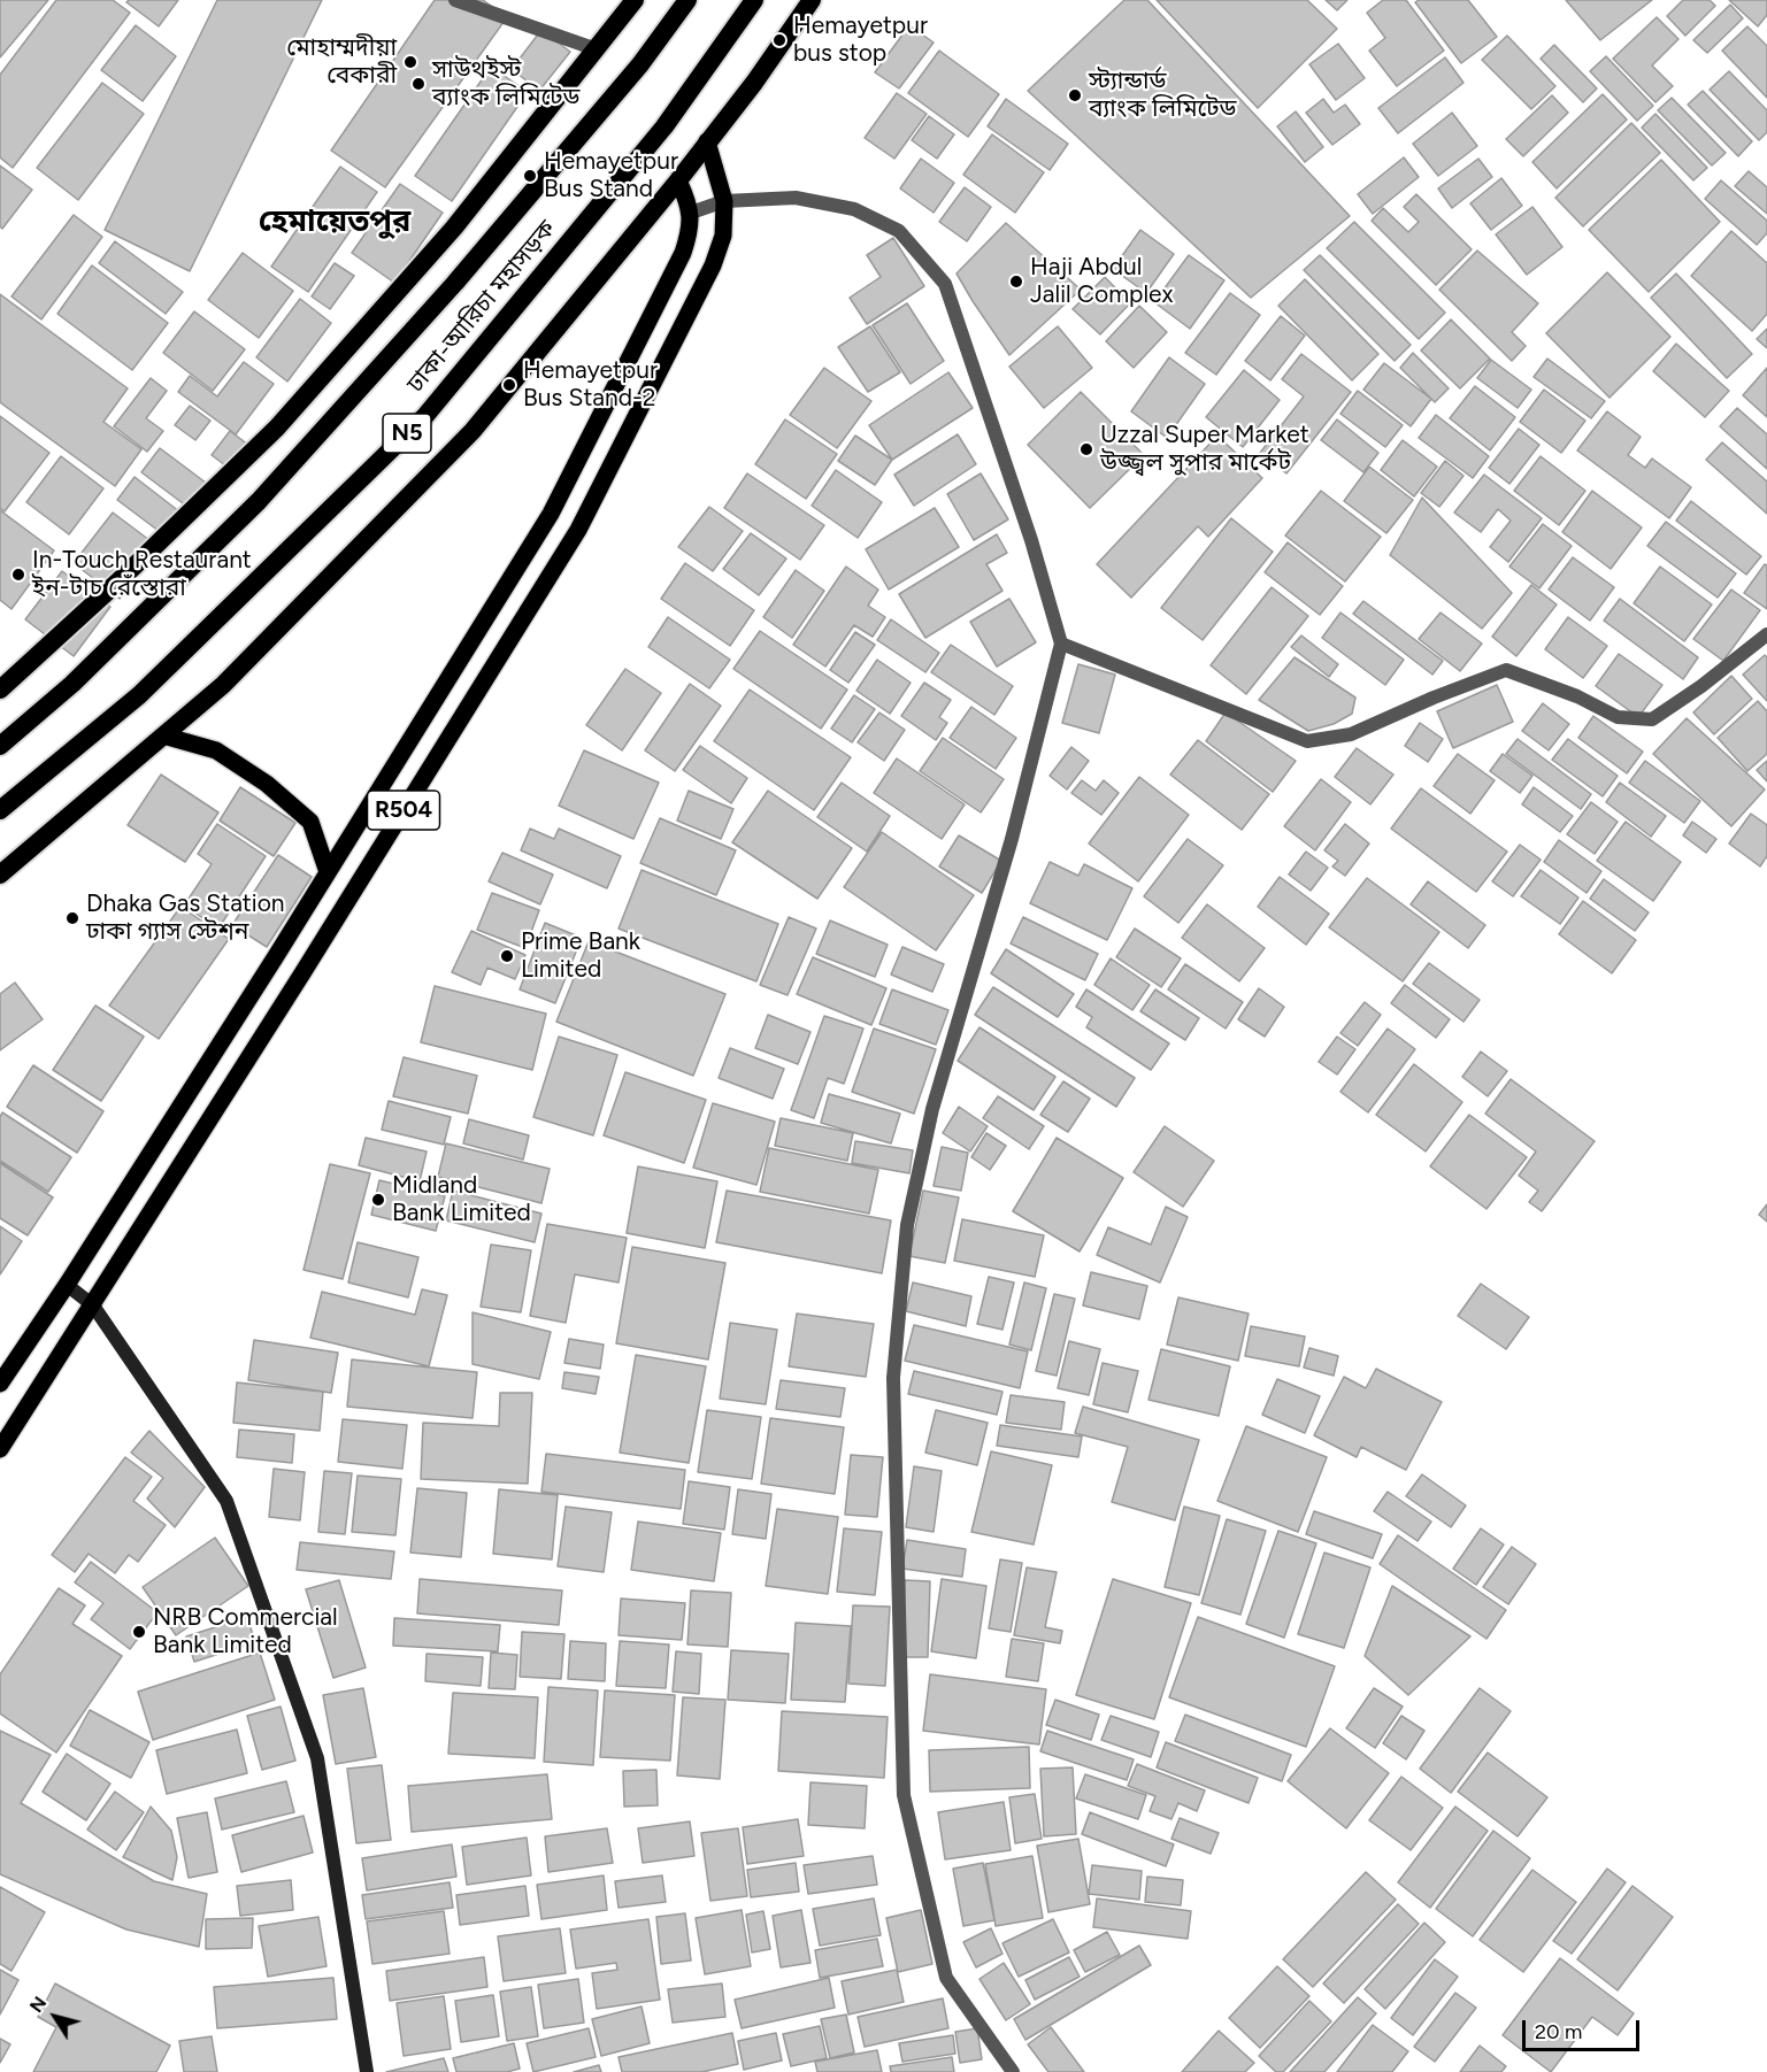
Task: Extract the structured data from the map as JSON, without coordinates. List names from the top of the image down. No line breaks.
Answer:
{"streets":{"highway":["ঢাকা-আরিচা মহাসড়ক","N5"],"main road":["R504"]},"districts":["হেমায়েতপুর"],"places":["Hemayetpur bus stop","মোহাম্মদীয়া বেকারী","সাউথইস্ট ব্যাংক লিমিটেড","স্ট্যান্ডার্ড ব্যাংক লিমিটেড","Hemayetpur Bus Stand","Haji Abdul Jalil Complex","Hemayetpur Bus Stand-2","Uzzal Super Market উজ্জ্বল সুপার মার্কেট","In-Touch Restaurant ইন-টাচ রেঁস্তোরা","Dhaka Gas Station ঢাকা গ্যাস স্টেশন","Prime Bank Limited","Midland Bank Limited","NRB Commercial Bank Limited"],"scale_bar":"20 m","north":"top left"}
